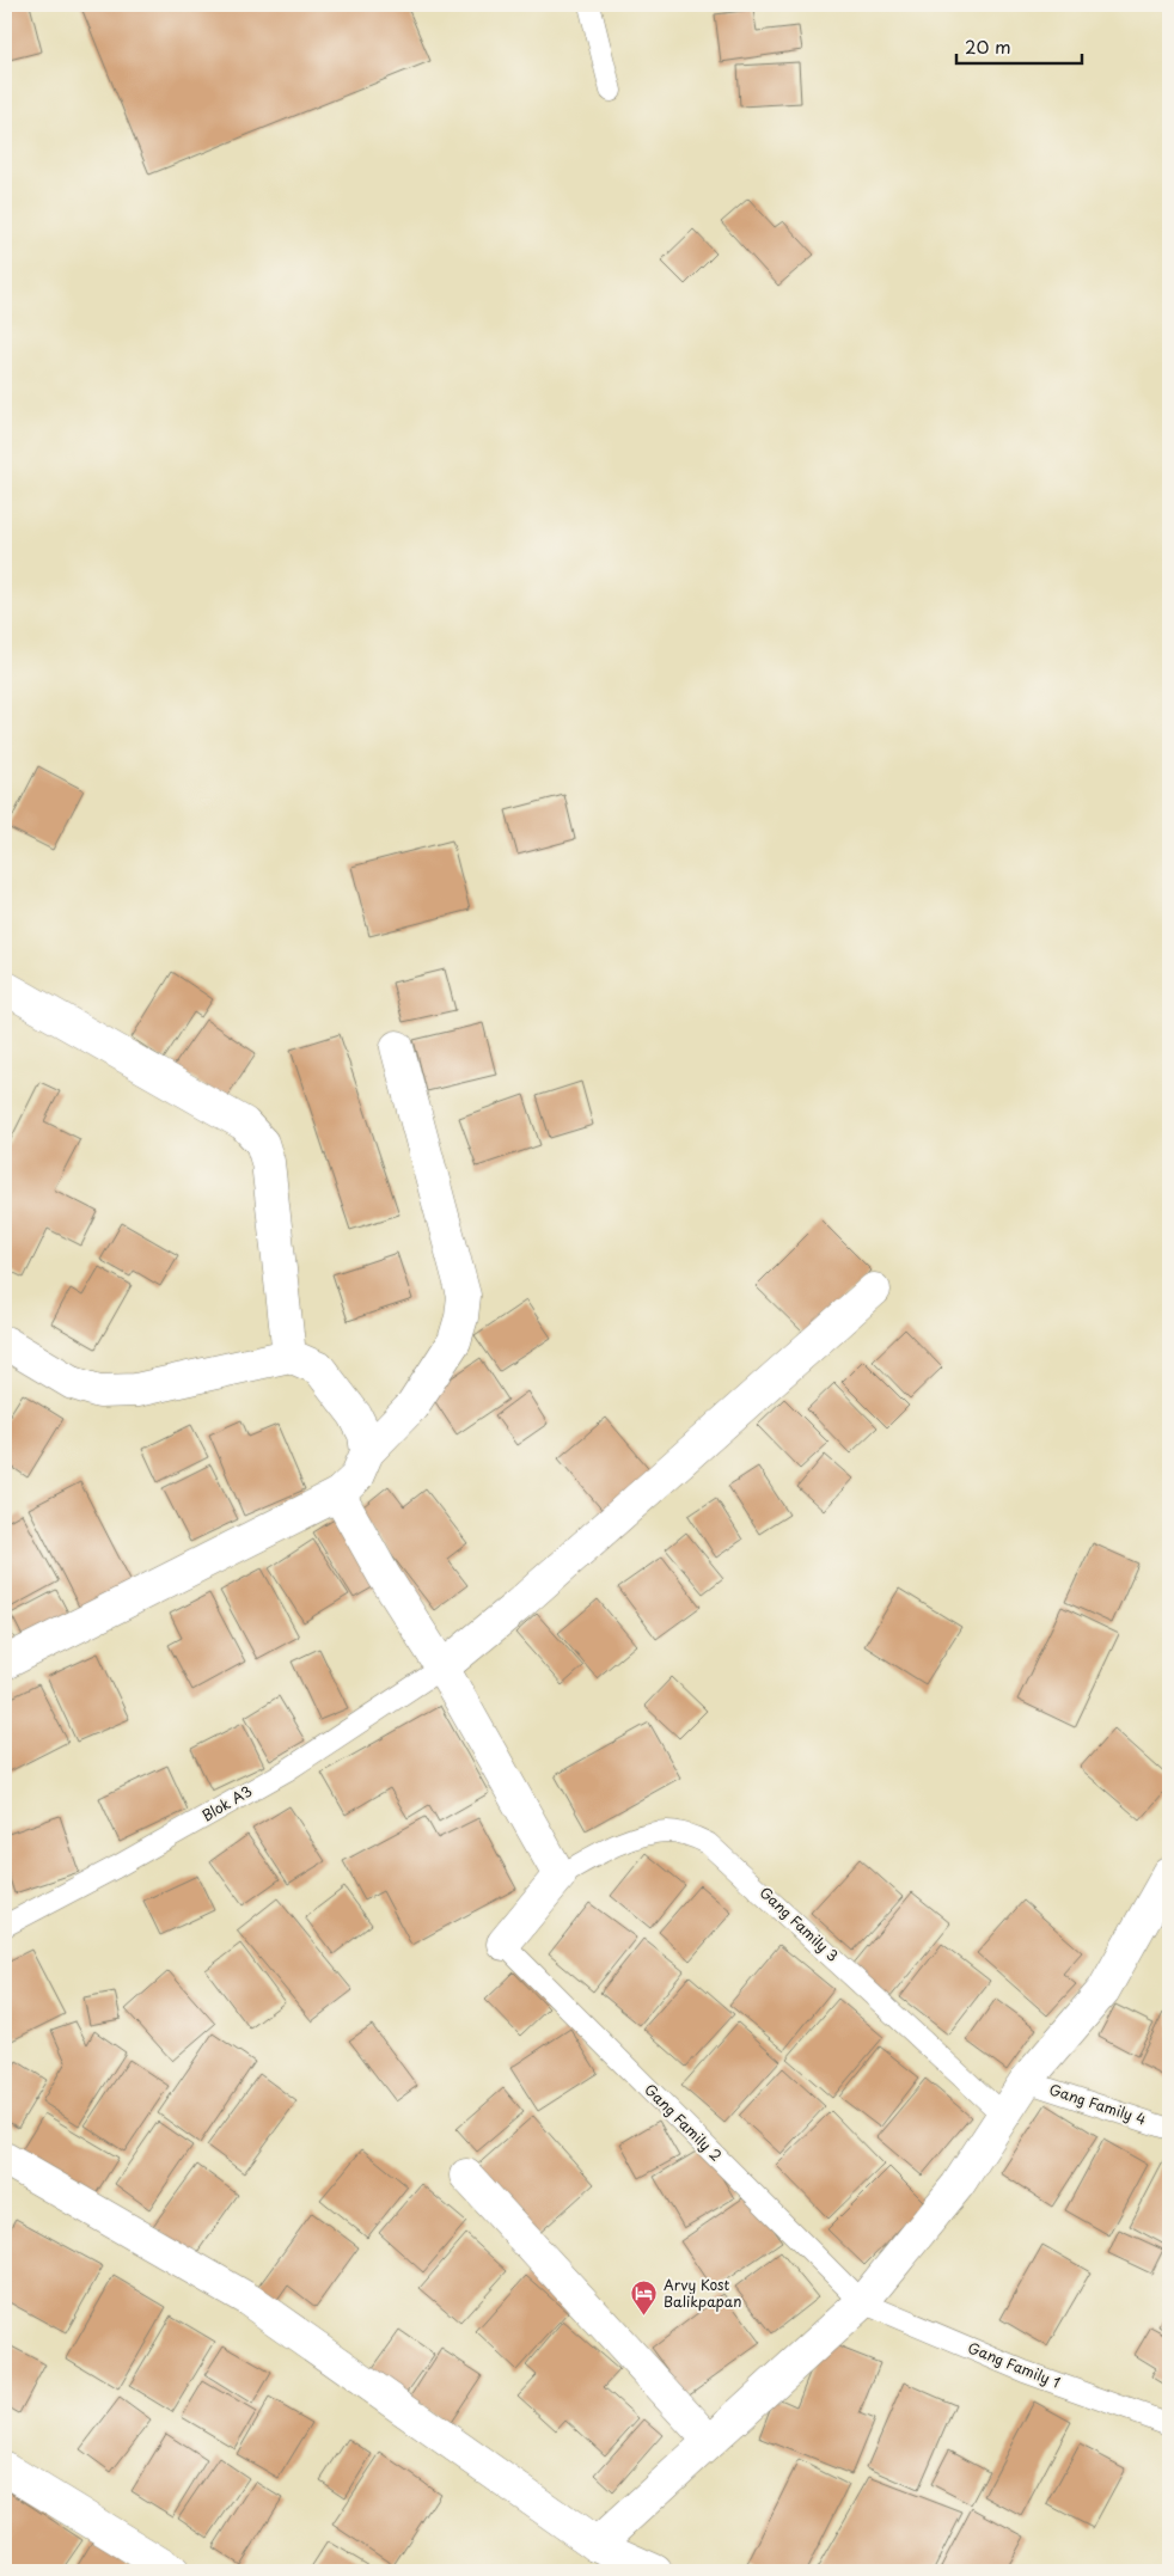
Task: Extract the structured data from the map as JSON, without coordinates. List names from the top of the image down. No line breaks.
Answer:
{"streets":{"lane":["Blok A3","Gang Family 3","Gang Family 4","Gang Family 2","Gang Family 1"]},"crossings":[["Gang Family 2","Gang Family 1"]],"places":{"hotel":["Arvy Kost Balikpapan"]},"scale_bar":"20 m"}
